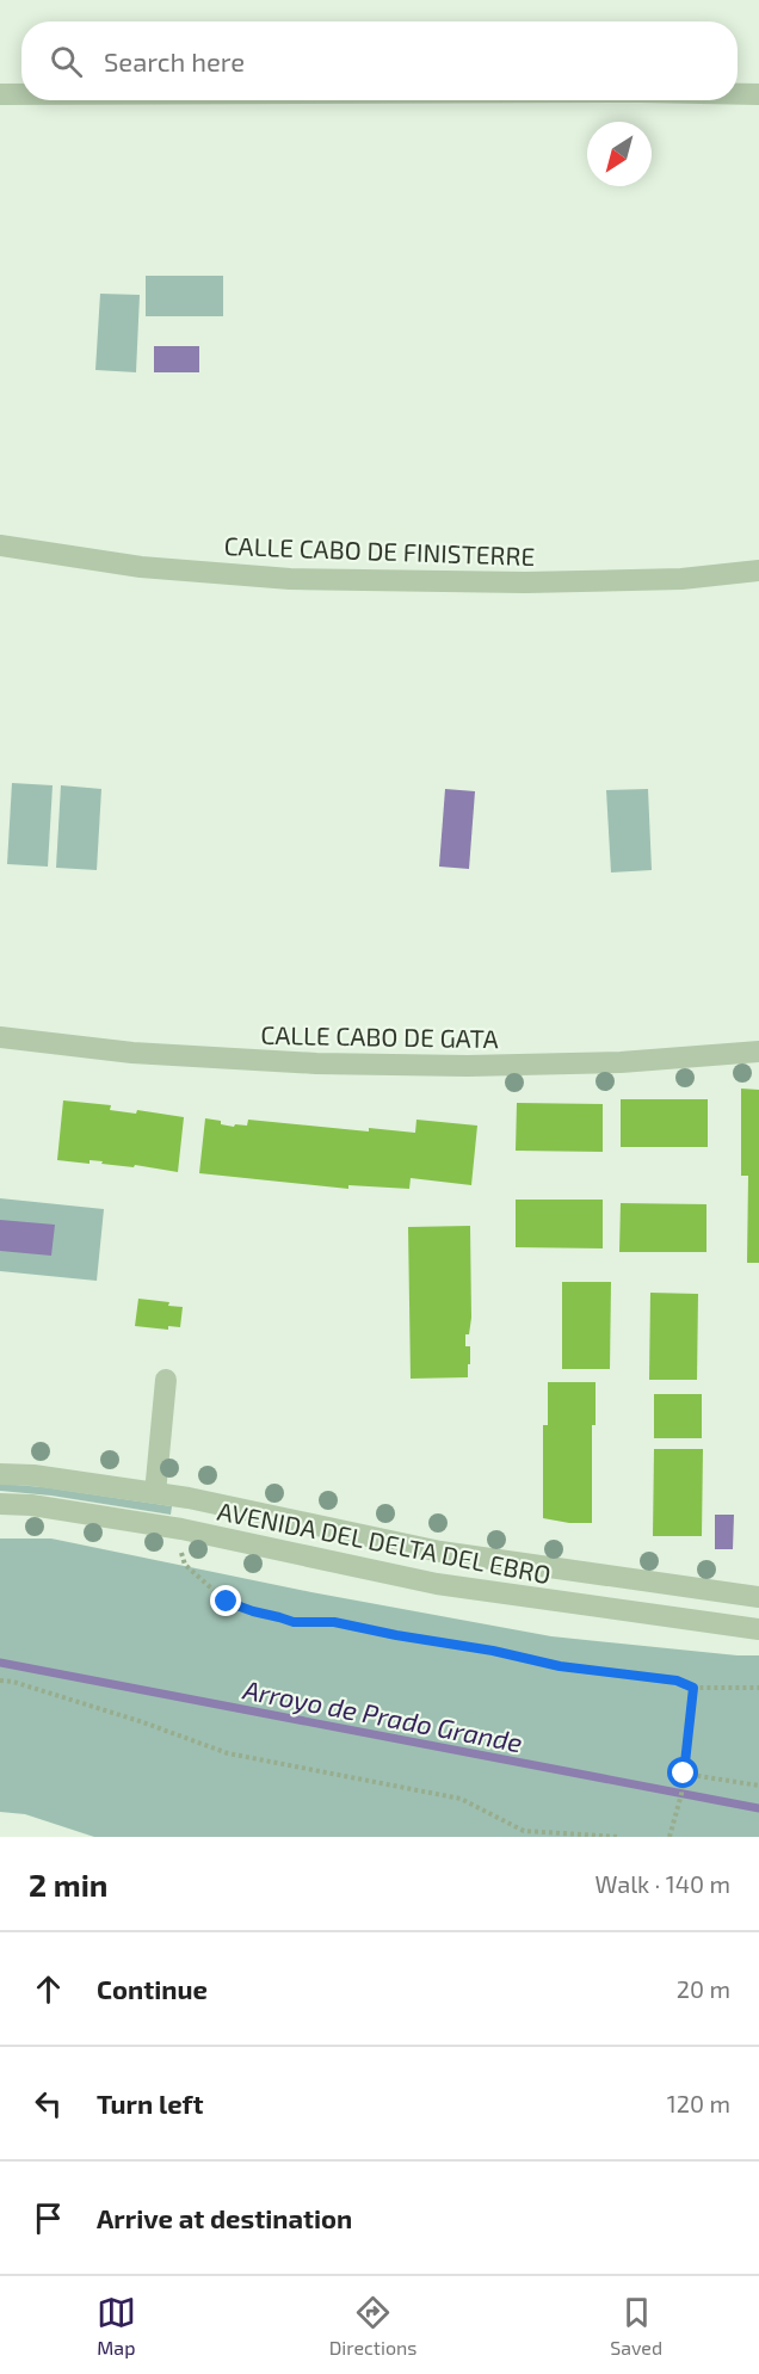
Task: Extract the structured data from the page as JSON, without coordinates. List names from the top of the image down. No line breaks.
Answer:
{"streets":{"street":["CALLE CABO DE FINISTERRE","CALLE CABO DE GATA","AVENIDA DEL DELTA DEL EBRO"]},"water":["Arroyo de Prado Grande"],"north":"bottom left","page":{"search":"Search here","heading":["2 min","Walk · 140 m"],"list":[["Continue","20 m"],["Turn left","120 m"],"Arrive at destination"],"nav":["Map","Directions","Saved"]}}
